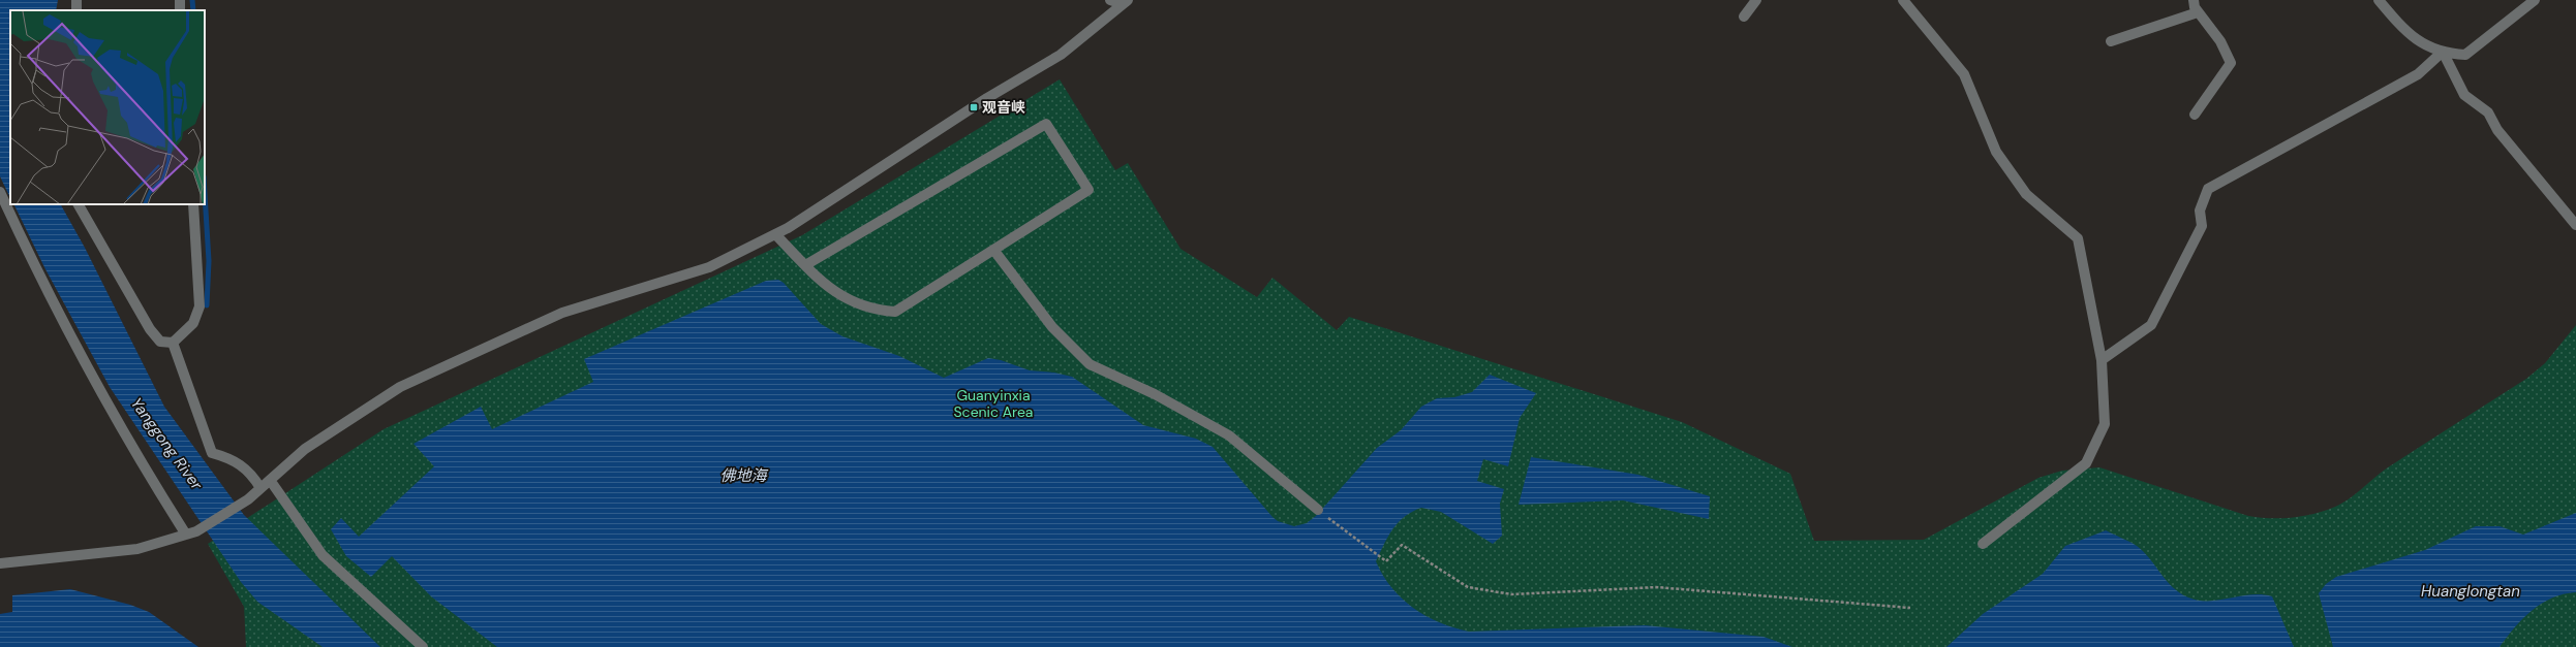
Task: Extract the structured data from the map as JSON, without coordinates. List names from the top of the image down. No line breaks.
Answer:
{"water":["Yanggong River","佛地海","Huanglongtan"],"parks":["Guanyinxia Scenic Area"],"places":{"transit":["观音峡"]}}
